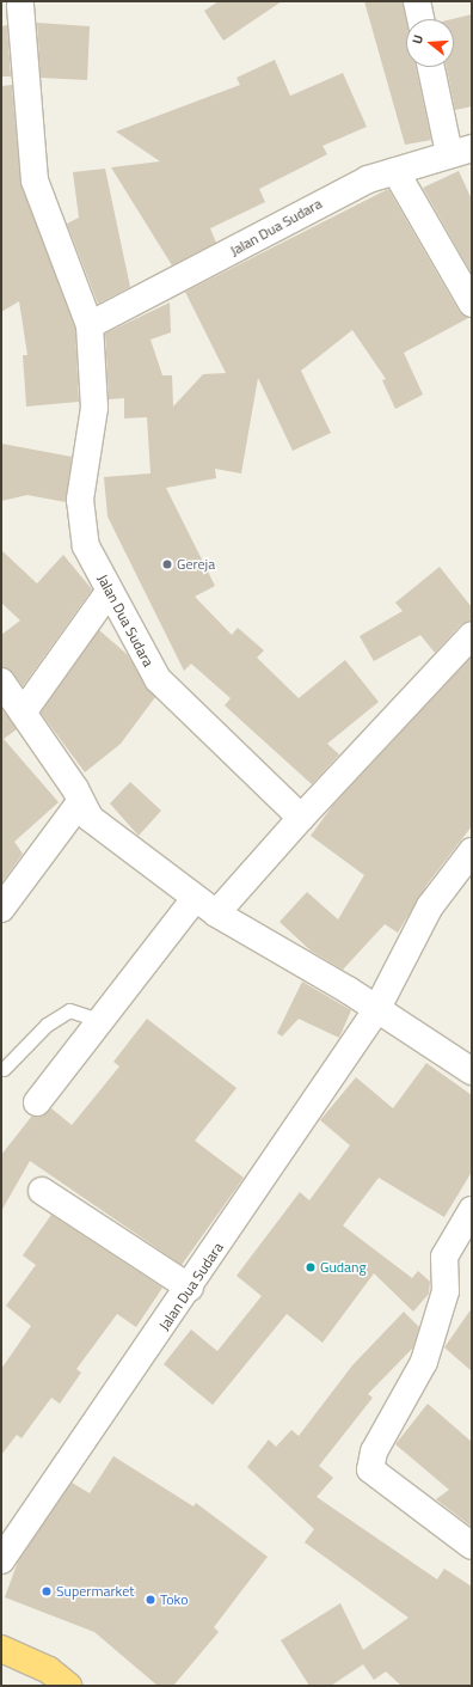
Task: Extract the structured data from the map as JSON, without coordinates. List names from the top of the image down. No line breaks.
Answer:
{"streets":{"street":["Jalan Dua Sudara"]},"places":["Gereja","Gudang","Supermarket","Toko"],"north":"left"}
